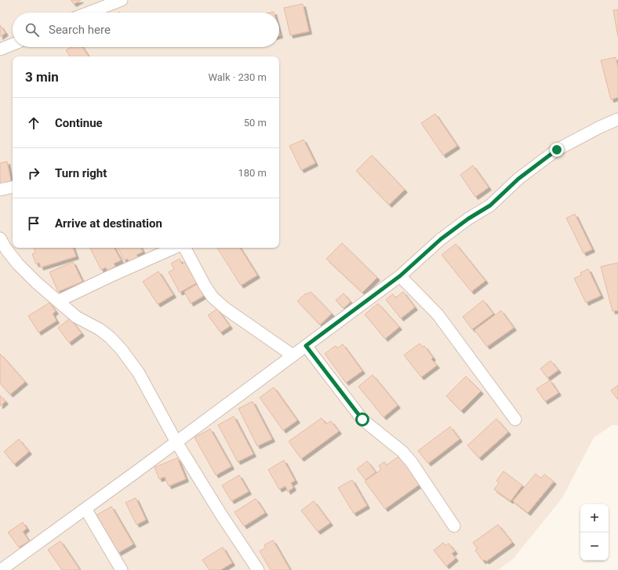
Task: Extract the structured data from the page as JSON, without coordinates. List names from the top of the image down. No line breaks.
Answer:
{"page":{"search":"Search here","heading":["3 min","Walk · 230 m"],"list":[["Continue","50 m"],["Turn right","180 m"],"Arrive at destination"],"map_buttons":["+","−"]}}
